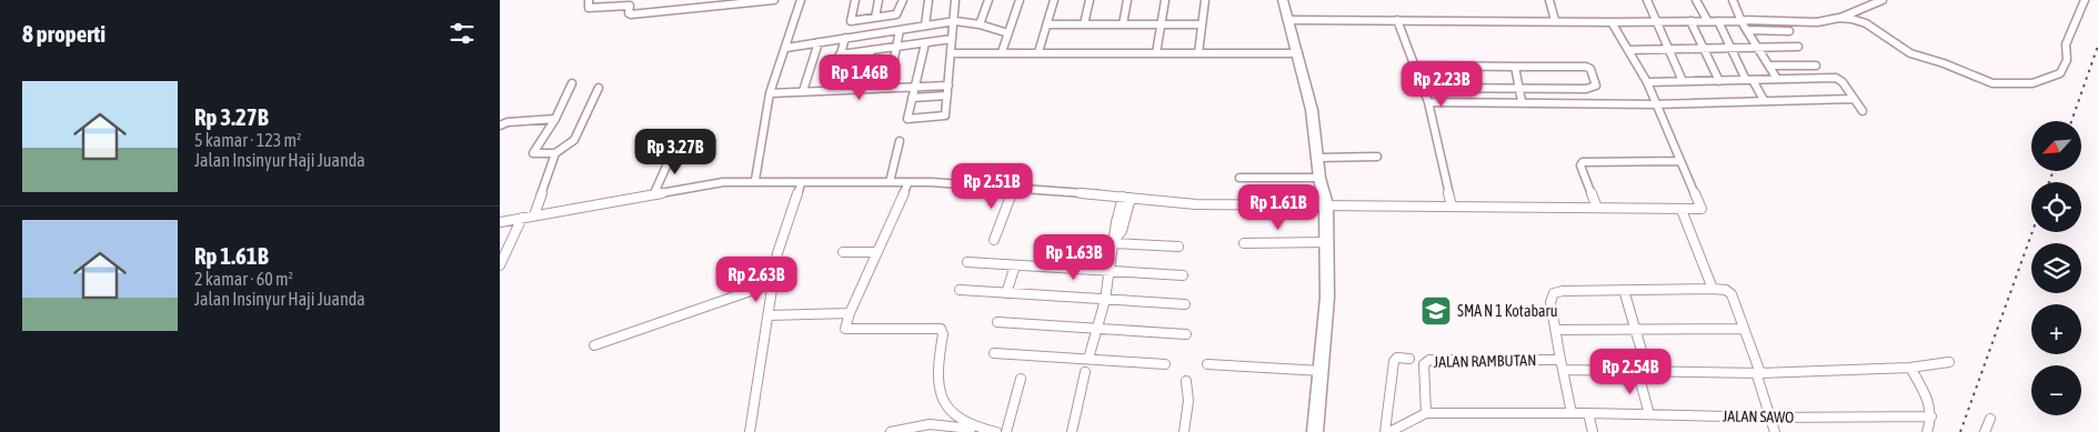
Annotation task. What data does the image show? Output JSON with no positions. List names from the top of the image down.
{
  "streets": {
    "street": ["JALAN RAMBUTAN", "JALAN SAWO"]
  },
  "crossings": [
    ["JALAN RAMBUTAN", "JALAN SAWO"]
  ],
  "places": {
    "school or university": ["SMA N 1 Kotabaru"]
  },
  "north": "bottom left",
  "page": {
    "heading": "8 properti",
    "price": [
      "Rp 1.46B",
      "Rp 2.23B",
      "Rp 3.27B",
      "Rp 2.51B",
      "Rp 1.61B",
      "Rp 1.63B",
      "Rp 2.63B",
      "Rp 2.54B"
    ],
    "list": [
      {
        "name": "Rp 3.27B",
        "note": "5 kamar · 123 m² · Jalan Insinyur Haji Juanda"
      },
      {
        "name": "Rp 1.61B",
        "note": "2 kamar · 60 m² · Jalan Insinyur Haji Juanda"
      }
    ],
    "map_buttons": ["+", "−"]
  }
}
